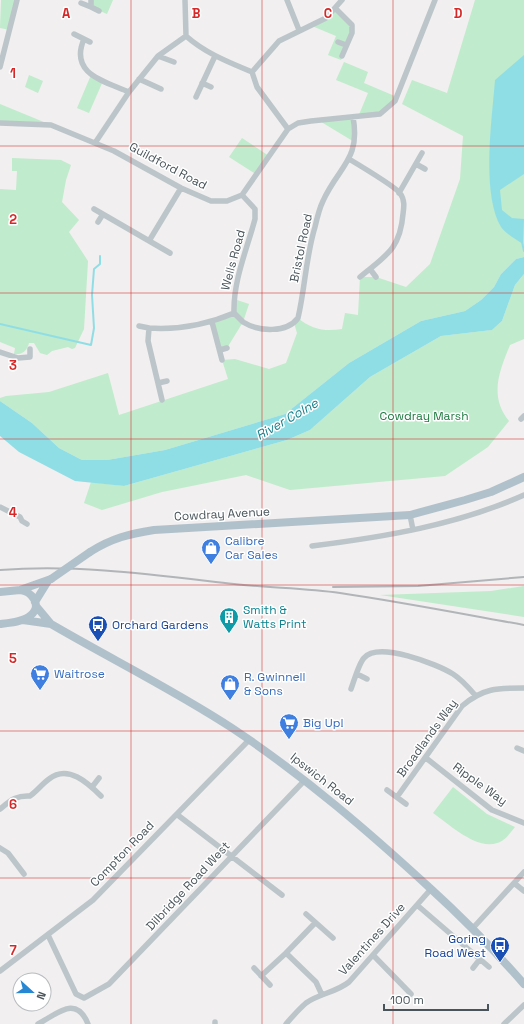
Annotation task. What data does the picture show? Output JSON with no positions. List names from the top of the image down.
{
  "streets": {
    "main road": ["Cowdray Avenue", "Ipswich Road"],
    "street": [
      "Guildford Road",
      "Bristol Road",
      "Wells Road",
      "Broadlands Way",
      "Ripple Way",
      "Compton Road",
      "Dilbridge Road West",
      "Valentines Drive"
    ]
  },
  "crossings": [
    ["Guildford Road", "Wells Road"],
    ["Bristol Road", "Wells Road"],
    ["Cowdray Avenue", "Ipswich Road"],
    ["Broadlands Way", "Ripple Way"],
    ["Ipswich Road", "Compton Road"],
    ["Ipswich Road", "Dilbridge Road West"],
    ["Ipswich Road", "Valentines Drive"],
    ["Compton Road", "Dilbridge Road West"]
  ],
  "water": ["River Colne"],
  "parks": ["Cowdray Marsh"],
  "places": {
    "shop": ["Calibre Car Sales", "R. Gwinnell & Sons"],
    "building": ["Smith & Watts Print"],
    "bus stop": ["Orchard Gardens", "Goring Road West"],
    "supermarket": ["Waitrose", "Big Up!"]
  },
  "scale_bar": "100 m",
  "north": "right",
  "grid": {
    "columns": [
      "A",
      "B",
      "C",
      "D"
    ],
    "rows": [
      "1",
      "2",
      "3",
      "4",
      "5",
      "6",
      "7"
    ]
  }
}
